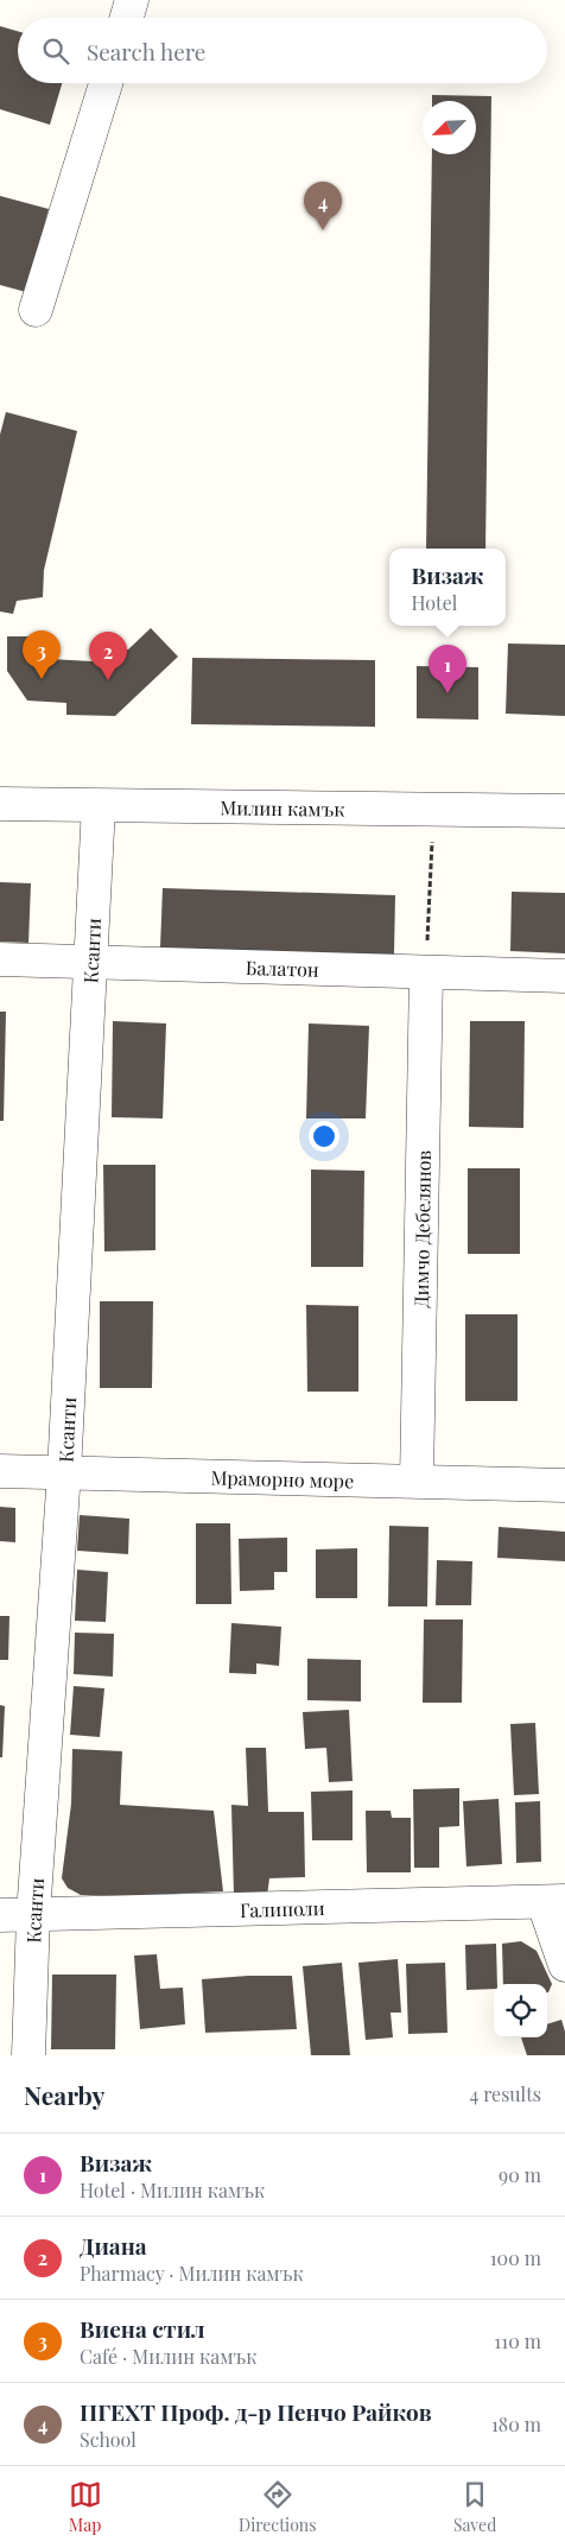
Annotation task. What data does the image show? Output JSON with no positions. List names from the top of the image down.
{
  "streets": {
    "street": [
      "Милин камък",
      "Ксанти",
      "Балатон",
      "Димчо Дебелянов",
      "Мраморно море",
      "Галиполи"
    ]
  },
  "crossings": [
    ["Милин камък", "Ксанти"],
    ["Ксанти", "Балатон"],
    ["Ксанти", "Мраморно море"],
    ["Ксанти", "Галиполи"],
    ["Балатон", "Димчо Дебелянов"],
    ["Димчо Дебелянов", "Мраморно море"]
  ],
  "north": "bottom left",
  "page": {
    "search": "Search here",
    "pins": [
      "4",
      "3",
      "2",
      "1"
    ],
    "popup": ["Визаж", "Hotel"],
    "heading": ["Nearby", "4 results"],
    "list": [
      {
        "mark": "1",
        "name": "Визаж",
        "note": "Hotel · Милин камък",
        "value": "90 m"
      },
      {
        "mark": "2",
        "name": "Диана",
        "note": "Pharmacy · Милин камък",
        "value": "100 m"
      },
      {
        "mark": "3",
        "name": "Виена стил",
        "note": "Café · Милин камък",
        "value": "110 m"
      },
      {
        "mark": "4",
        "name": "ПГЕХТ Проф. д-р Пенчо Райков",
        "note": "School",
        "value": "180 m"
      }
    ],
    "nav": ["Map", "Directions", "Saved"]
  }
}
